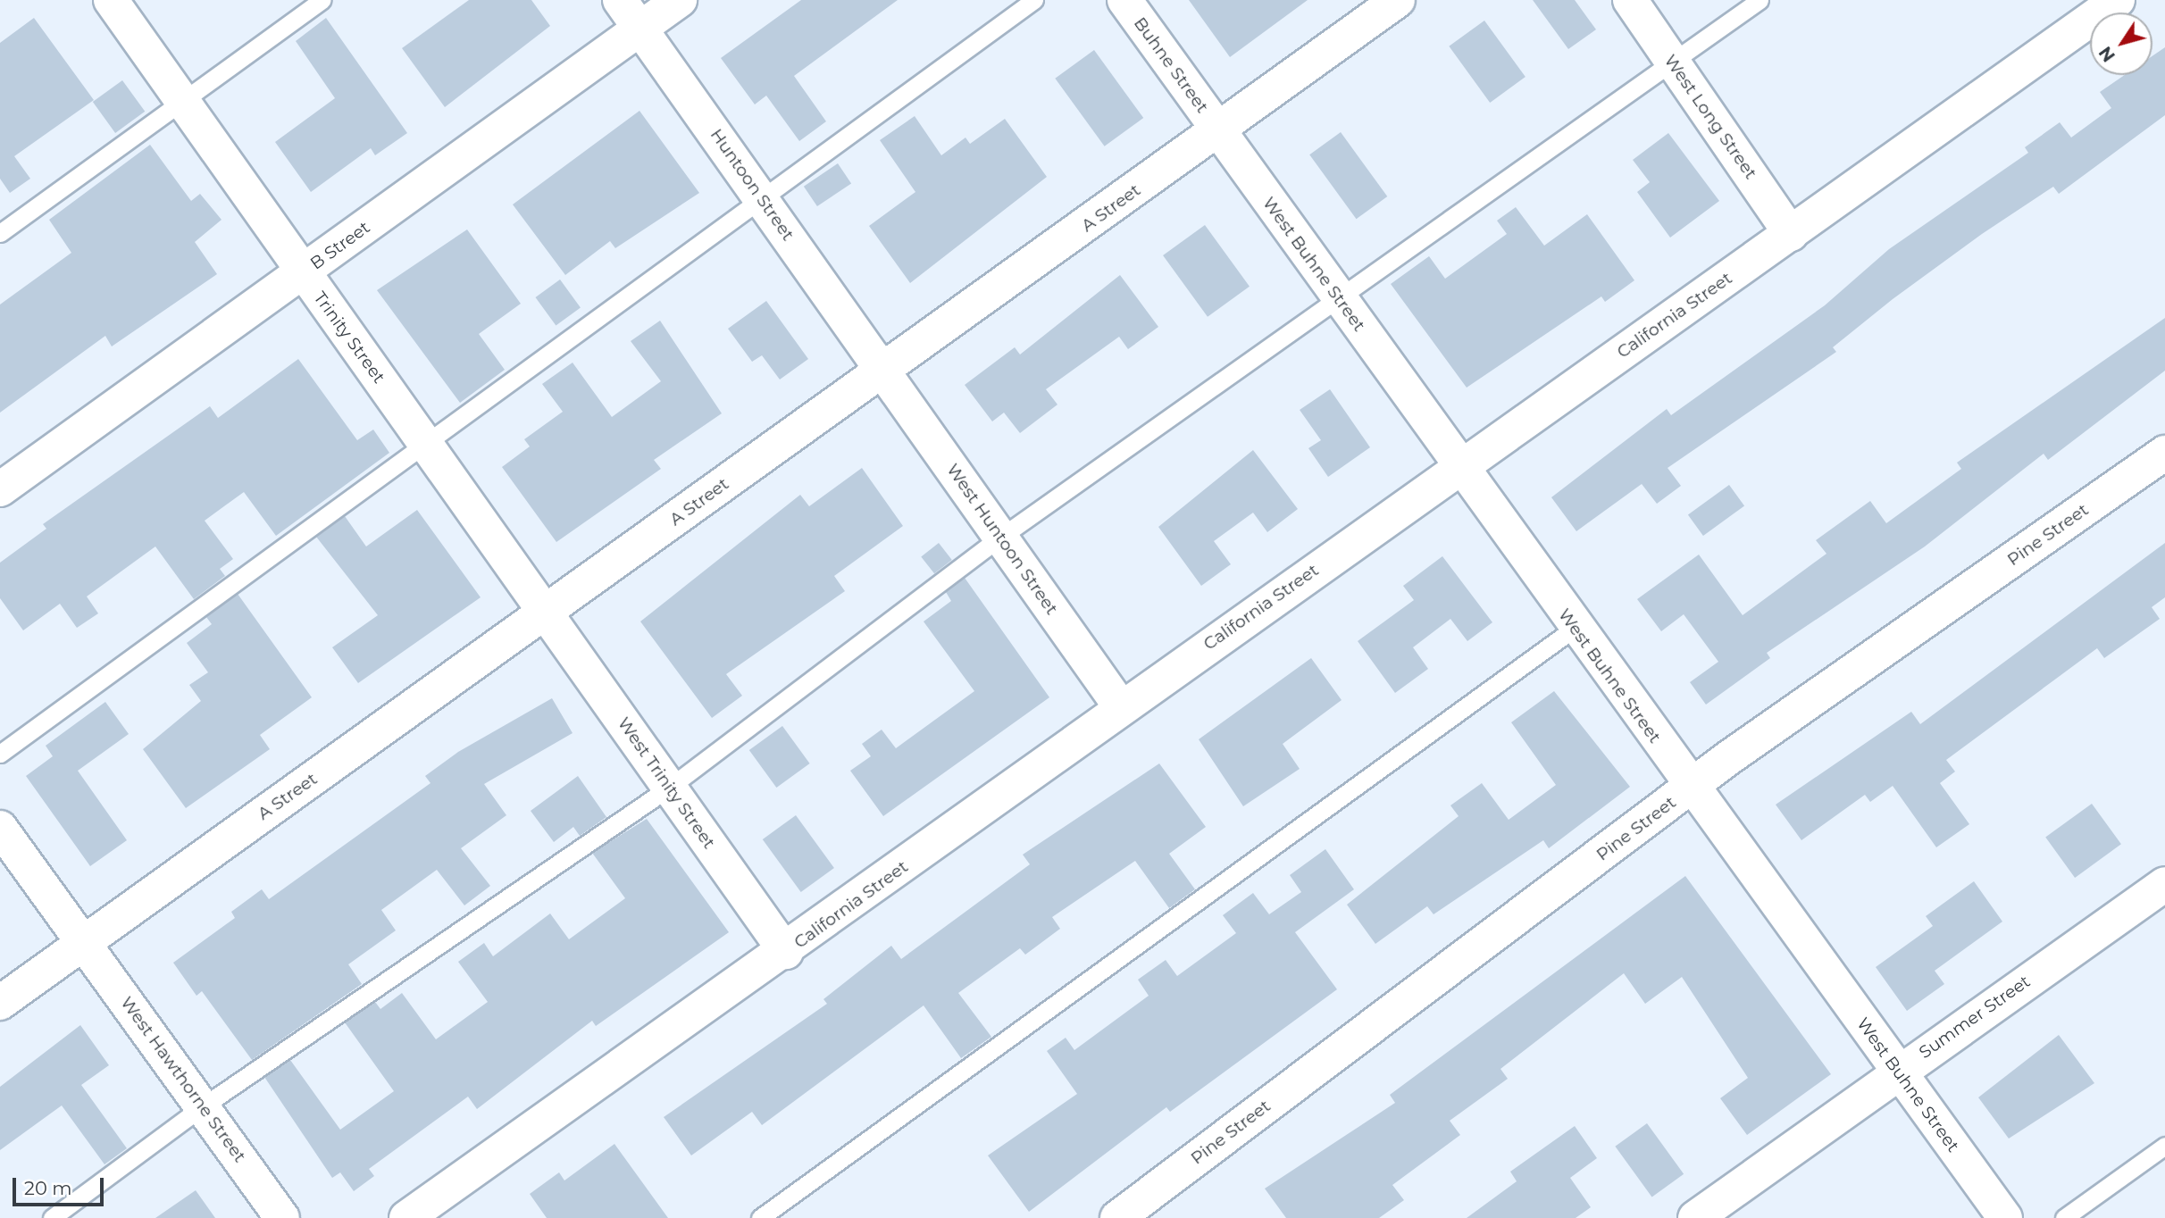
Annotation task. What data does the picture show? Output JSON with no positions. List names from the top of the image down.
{
  "streets": {
    "street": [
      "Buhne Street",
      "West Long Street",
      "Huntoon Street",
      "A Street",
      "B Street",
      "West Buhne Street",
      "California Street",
      "Trinity Street",
      "Pine Street",
      "West Huntoon Street",
      "West Trinity Street",
      "Summer Street",
      "West Hawthorne Street"
    ]
  },
  "crossings": [
    ["Buhne Street", "A Street"],
    ["Buhne Street", "West Buhne Street"],
    ["West Long Street", "California Street"],
    ["Huntoon Street", "A Street"],
    ["Huntoon Street", "B Street"],
    ["Huntoon Street", "West Huntoon Street"],
    ["A Street", "West Buhne Street"],
    ["A Street", "Trinity Street"],
    ["A Street", "West Huntoon Street"],
    ["A Street", "West Trinity Street"],
    ["A Street", "West Hawthorne Street"],
    ["B Street", "Trinity Street"],
    ["West Buhne Street", "California Street"],
    ["West Buhne Street", "Pine Street"],
    ["West Buhne Street", "Summer Street"],
    ["California Street", "West Huntoon Street"],
    ["California Street", "West Trinity Street"],
    ["Trinity Street", "West Trinity Street"]
  ],
  "scale_bar": "20 m",
  "north": "bottom left"
}
